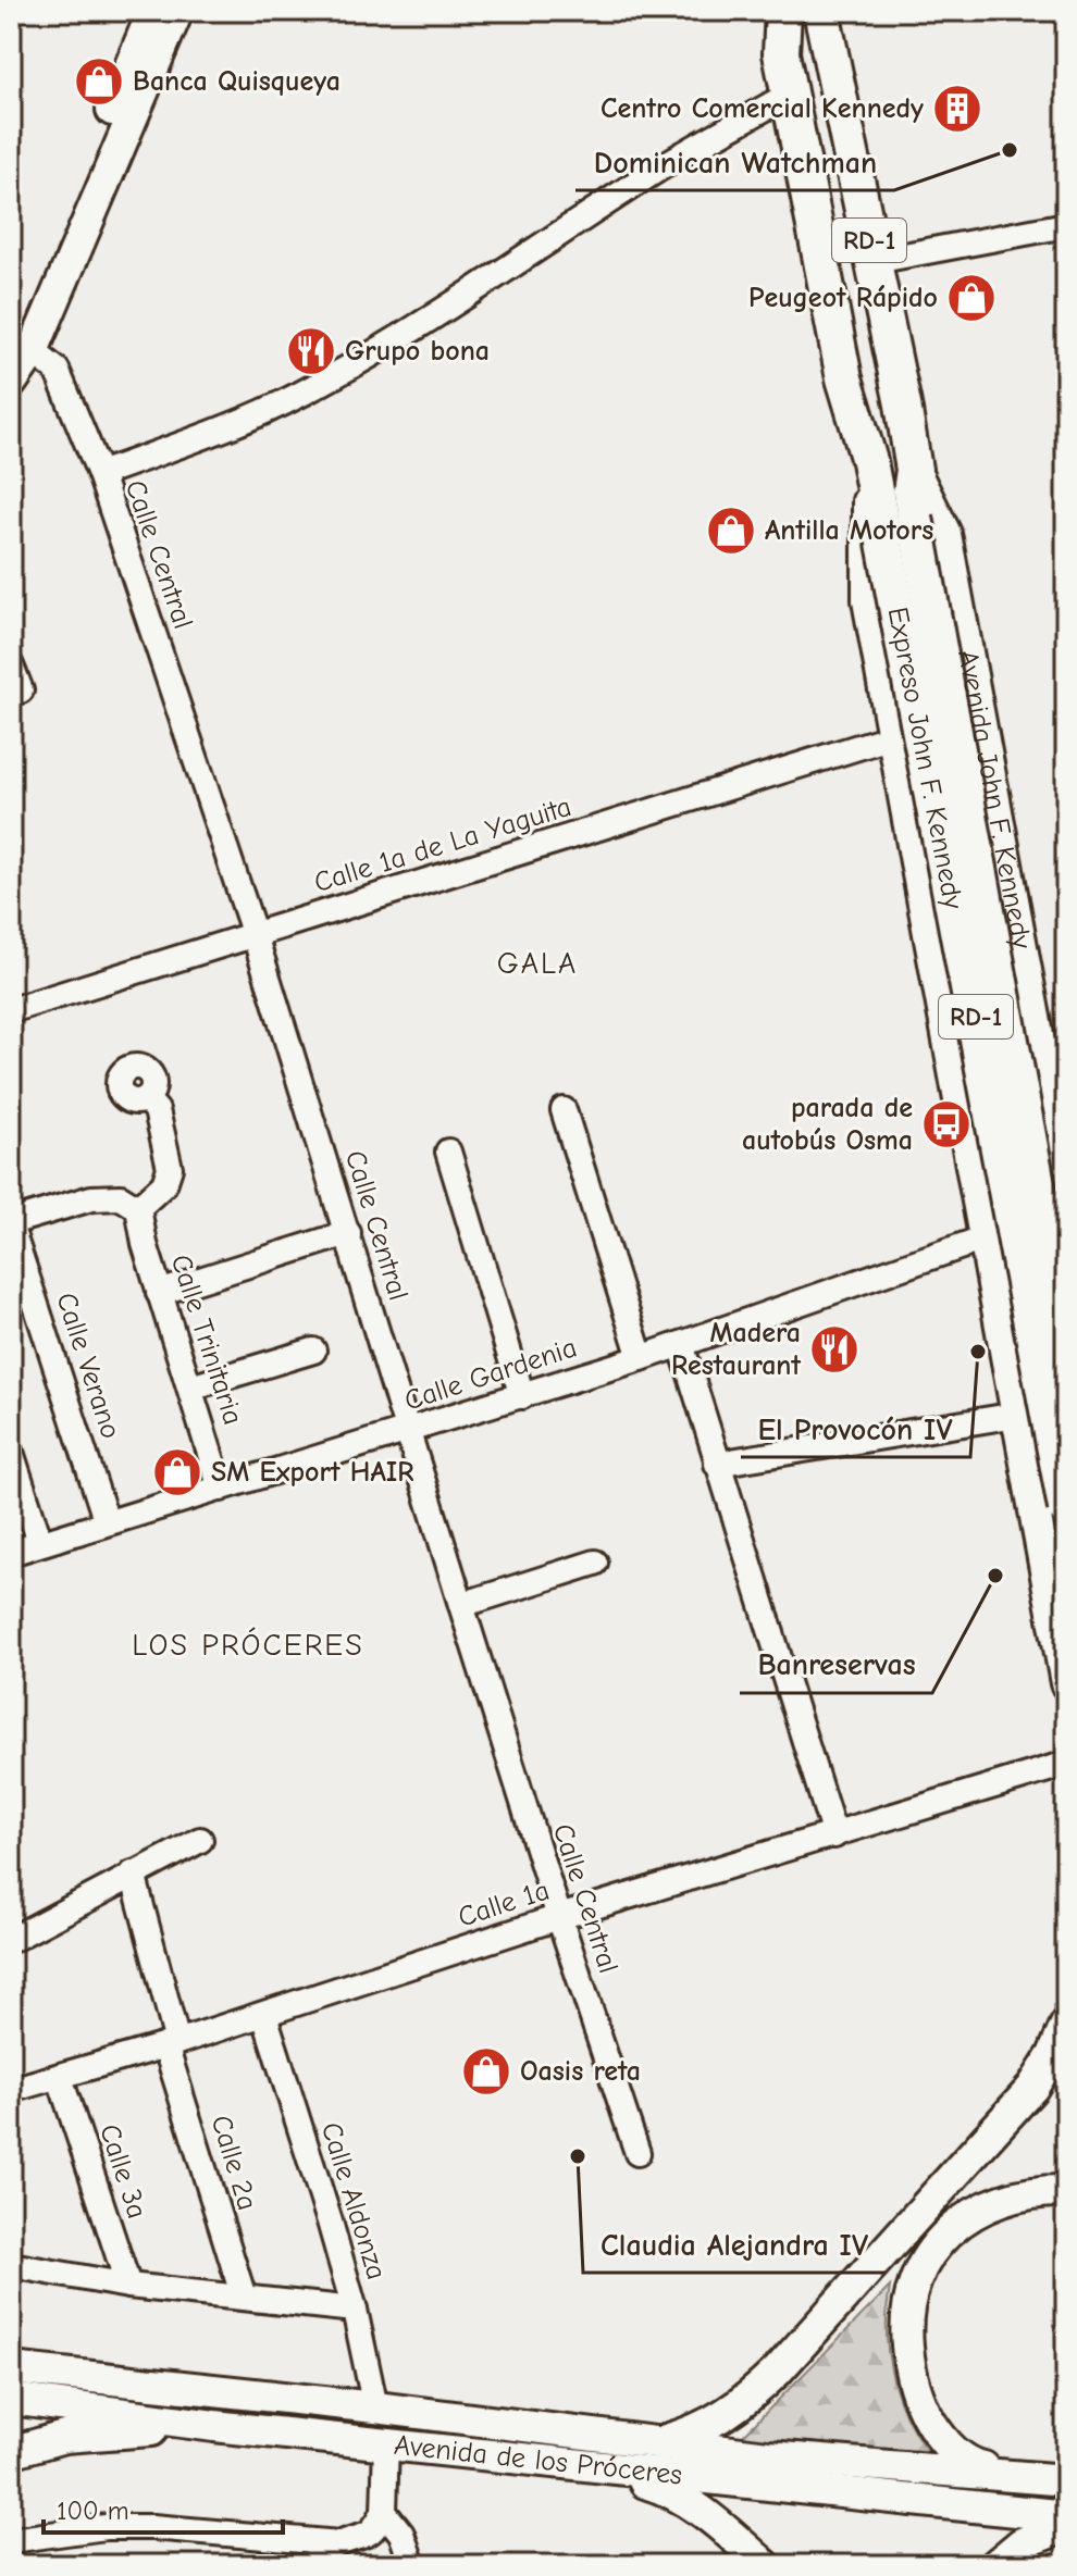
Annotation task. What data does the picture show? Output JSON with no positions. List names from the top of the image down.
{
  "streets": {
    "highway": ["RD-1", "Expreso John F. Kennedy"],
    "main road": ["Avenida John F. Kennedy", "Avenida de los Próceres"],
    "street": [
      "Calle Central",
      "Calle 1a de La Yaguita",
      "Calle Trinitaria",
      "Calle Verano",
      "Calle Gardenia",
      "Calle 1a",
      "Calle 2a",
      "Calle 3a",
      "Calle Aldonza"
    ]
  },
  "crossings": [
    ["RD-1", "Expreso John F. Kennedy"],
    ["Calle Central", "Calle 1a de La Yaguita"],
    ["Calle Central", "Calle Gardenia"],
    ["Calle Central", "Calle 1a"],
    ["Expreso John F. Kennedy", "Avenida John F. Kennedy"],
    ["Calle Trinitaria", "Calle Gardenia"],
    ["Calle Verano", "Calle Gardenia"],
    ["Calle 1a", "Calle 2a"],
    ["Calle 1a", "Calle 3a"],
    ["Calle 1a", "Calle Aldonza"],
    ["Calle Aldonza", "Avenida de los Próceres"]
  ],
  "districts": ["GALA", "LOS PRÓCERES"],
  "places": {
    "shop": [
      "Banca Quisqueya",
      "Peugeot Rápido",
      "Antilla Motors",
      "SM Export HAIR",
      "Oasis reta"
    ],
    "building": ["Centro Comercial Kennedy"],
    "other": [
      "Dominican Watchman",
      "El Provocón IV",
      "Banreservas",
      "Claudia Alejandra IV"
    ],
    "restaurant": ["Grupo bona", "Madera Restaurant"],
    "bus stop": ["parada de autobús Osma"]
  },
  "scale_bar": "100 m"
}
